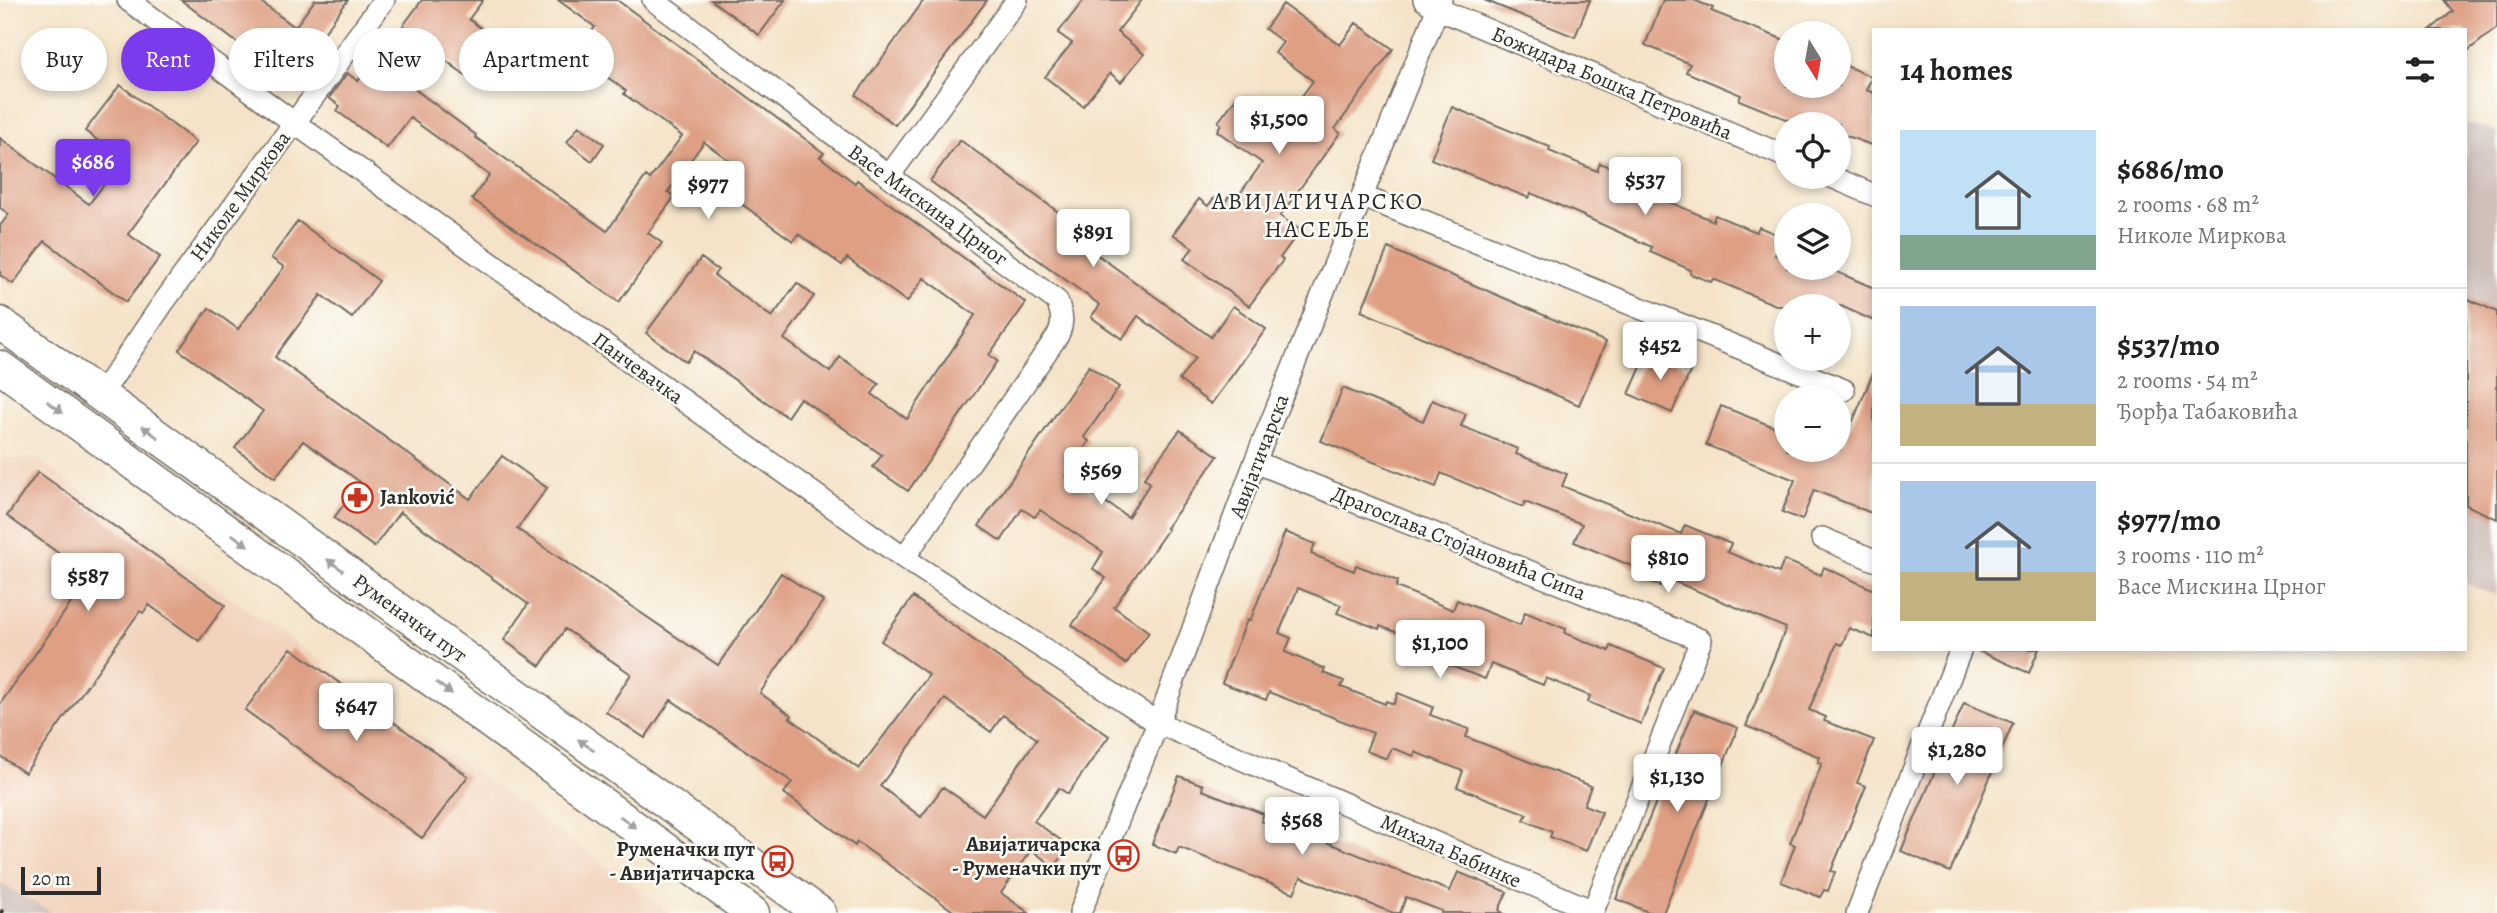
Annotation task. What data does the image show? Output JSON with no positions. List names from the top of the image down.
{
  "streets": {
    "main road": ["Руменачки пут"],
    "street": [
      "Божидара Бошка Петровића",
      "Николе Миркова",
      "Васе Мискина Црног",
      "Панчевачка",
      "Авијатичарска",
      "Драгослава Стојановића Сипа",
      "Михала Бабинке"
    ]
  },
  "crossings": [
    ["Божидара Бошка Петровића", "Авијатичарска"],
    ["Николе Миркова", "Панчевачка"],
    ["Николе Миркова", "Руменачки пут"],
    ["Васе Мискина Црног", "Панчевачка"],
    ["Панчевачка", "Авијатичарска"],
    ["Панчевачка", "Михала Бабинке"],
    ["Авијатичарска", "Драгослава Стојановића Сипа"],
    ["Авијатичарска", "Михала Бабинке"],
    ["Драгослава Стојановића Сипа", "Михала Бабинке"]
  ],
  "districts": ["АВИЈАТИЧАРСКО НАСЕЉЕ"],
  "places": {
    "pharmacy": ["Janković"],
    "bus stop": ["Авијатичарска - Руменачки пут", "Руменачки пут - Авијатичарска"]
  },
  "scale_bar": "20 m",
  "north": "bottom",
  "page": {
    "map_buttons": ["+", "−"],
    "chip": [
      "Buy",
      "Rent",
      "Filters",
      "New",
      "Apartment"
    ],
    "heading": "14 homes",
    "price": [
      "$1,500",
      "$686",
      "$537",
      "$977",
      "$891",
      "$452",
      "$569",
      "$810",
      "$587",
      "$1,100",
      "$647",
      "$1,280",
      "$1,130",
      "$568"
    ],
    "list": [
      {
        "name": "$686/mo",
        "note": "2 rooms · 68 m² · Николе Миркова"
      },
      {
        "name": "$537/mo",
        "note": "2 rooms · 54 m² · Ђорђа Табаковића"
      },
      {
        "name": "$977/mo",
        "note": "3 rooms · 110 m² · Васе Мискина Црног"
      }
    ],
    "scale": "20 m"
  }
}
